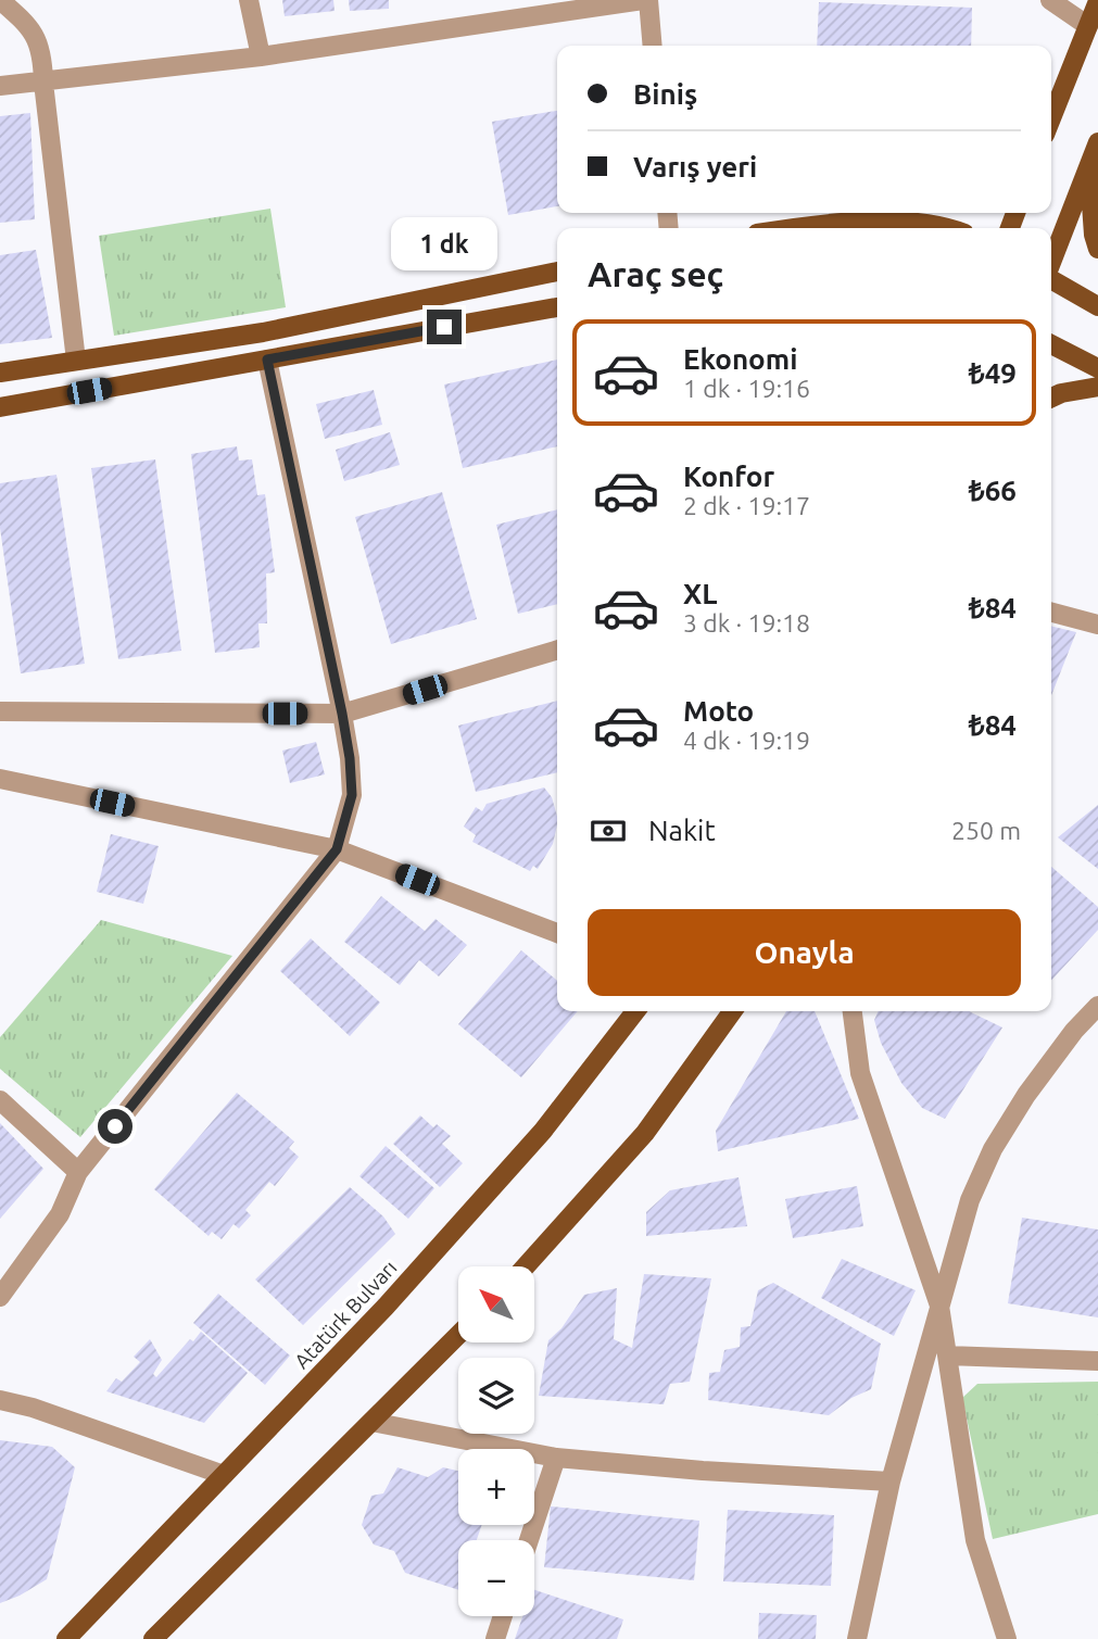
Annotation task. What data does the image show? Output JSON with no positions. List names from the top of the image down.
{
  "streets": {
    "main road": ["Atatürk Bulvarı"]
  },
  "north": "top left",
  "page": {
    "banner": ["Biniş", "Varış yeri"],
    "bubble": "1 dk",
    "heading": "Araç seç",
    "list": [
      {
        "name": "Ekonomi",
        "note": "1 dk · 19:16",
        "value": "₺49"
      },
      {
        "name": "Konfor",
        "note": "2 dk · 19:17",
        "value": "₺66"
      },
      {
        "name": "XL",
        "note": "3 dk · 19:18",
        "value": "₺84"
      },
      {
        "name": "Moto",
        "note": "4 dk · 19:19",
        "value": "₺84"
      }
    ],
    "pay": ["Nakit", "250 m"],
    "buttons": "Onayla",
    "map_buttons": ["+", "−"]
  }
}
